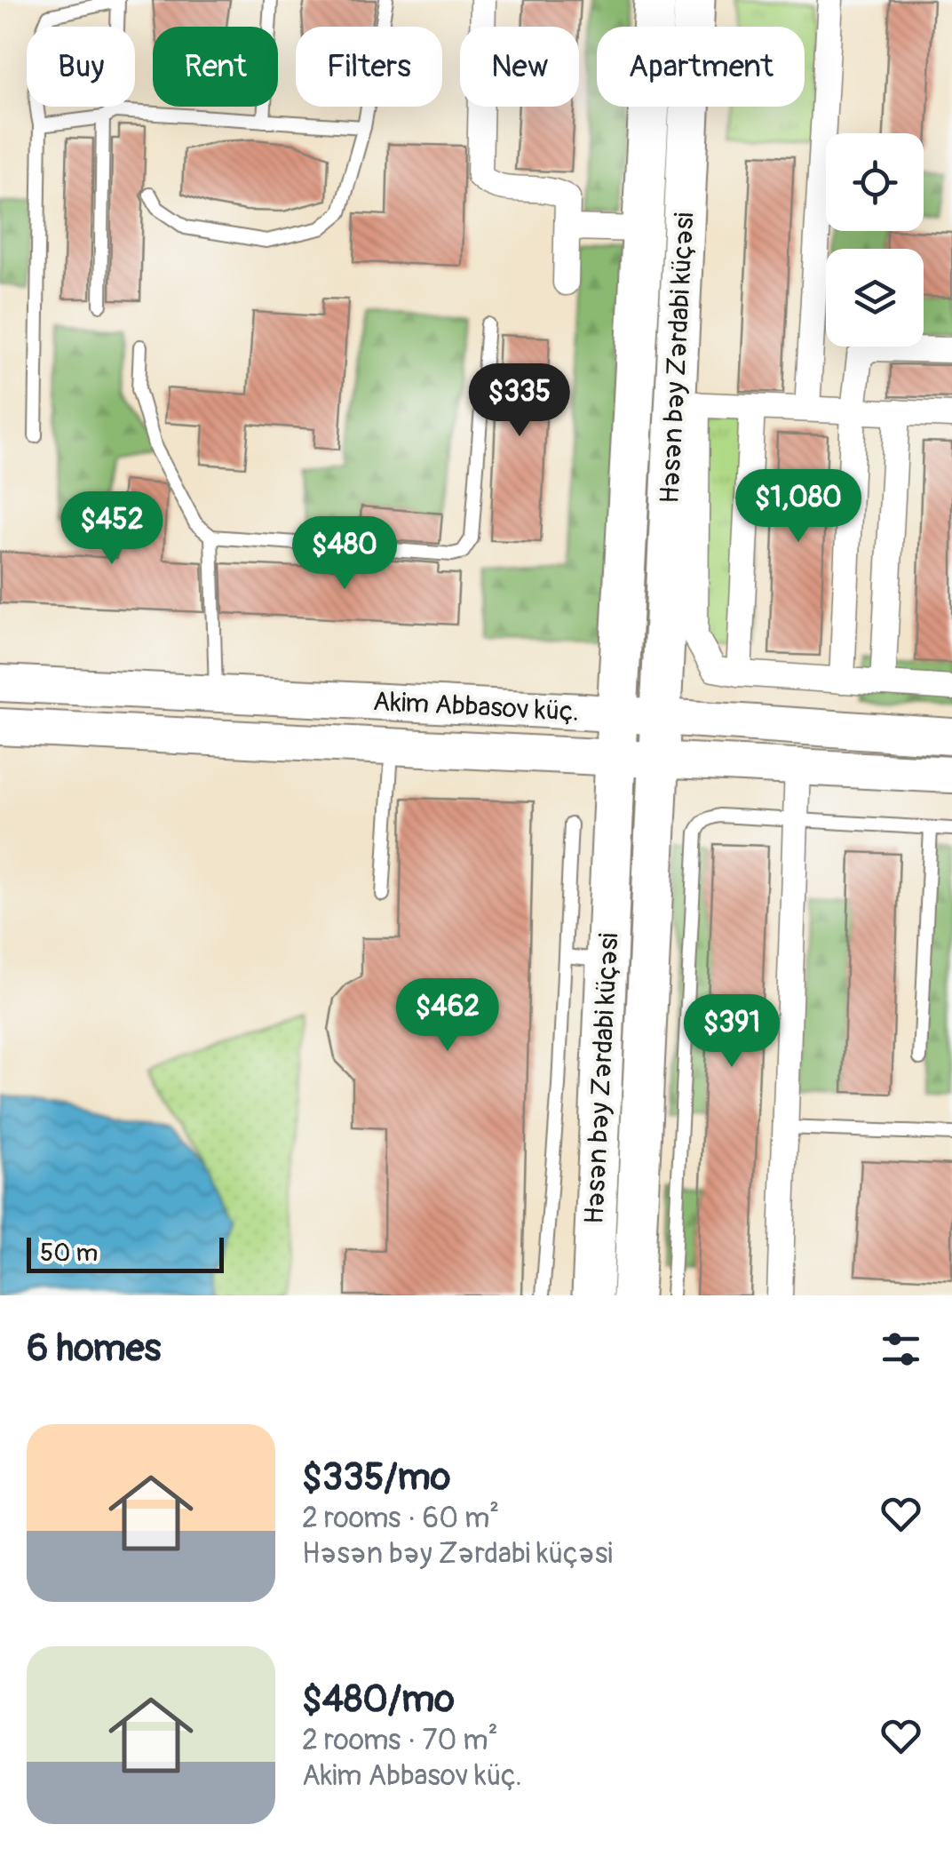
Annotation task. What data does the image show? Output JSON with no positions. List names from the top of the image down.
{
  "streets": {
    "main road": ["Həsən bəy Zərdabi küçəsi", "Akim Abbasov küç."]
  },
  "crossings": [
    ["Həsən bəy Zərdabi küçəsi", "Akim Abbasov küç."]
  ],
  "scale_bar": "50 m",
  "page": {
    "chip": [
      "Buy",
      "Rent",
      "Filters",
      "New",
      "Apartment"
    ],
    "price": [
      "$335",
      "$1,080",
      "$452",
      "$480",
      "$462",
      "$391"
    ],
    "scale": "50 m",
    "heading": "6 homes",
    "list": [
      {
        "name": "$335/mo",
        "note": "2 rooms · 60 m² · Həsən bəy Zərdabi küçəsi"
      },
      {
        "name": "$480/mo",
        "note": "2 rooms · 70 m² · Akim Abbasov küç."
      }
    ]
  }
}
